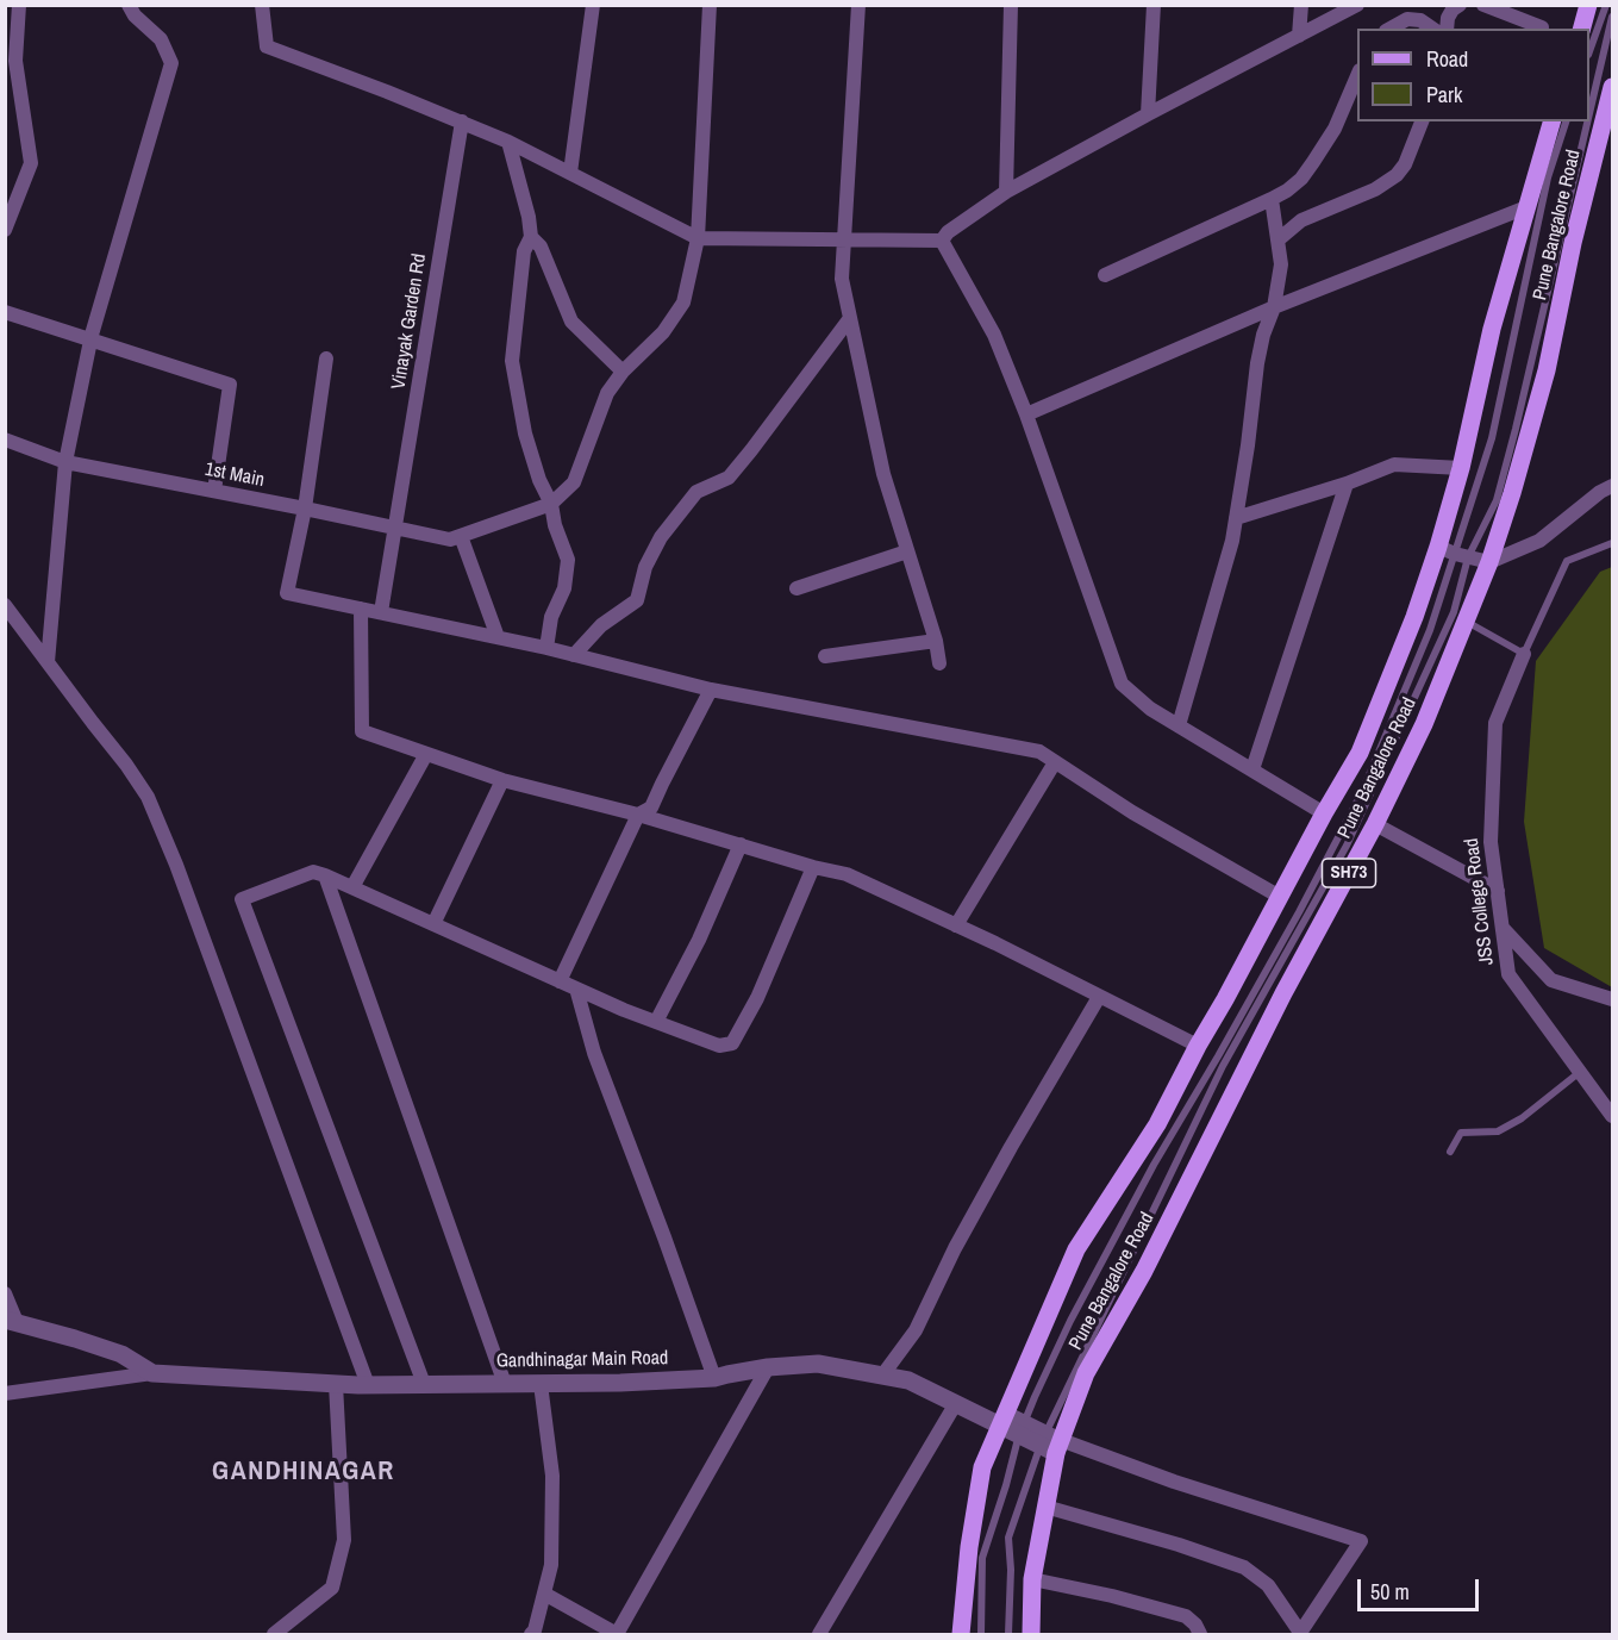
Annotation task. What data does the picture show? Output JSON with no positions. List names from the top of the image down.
{
  "streets": {
    "main road": ["Pune Bangalore Road", "SH73"],
    "street": [
      "Vinayak Garden Rd",
      "1st Main",
      "JSS College Road",
      "Gandhinagar Main Road"
    ]
  },
  "crossings": [
    ["Pune Bangalore Road", "Gandhinagar Main Road"],
    ["Vinayak Garden Rd", "1st Main"]
  ],
  "districts": ["GANDHINAGAR"],
  "legend": ["Road", "Park"],
  "scale_bar": "50 m"
}
